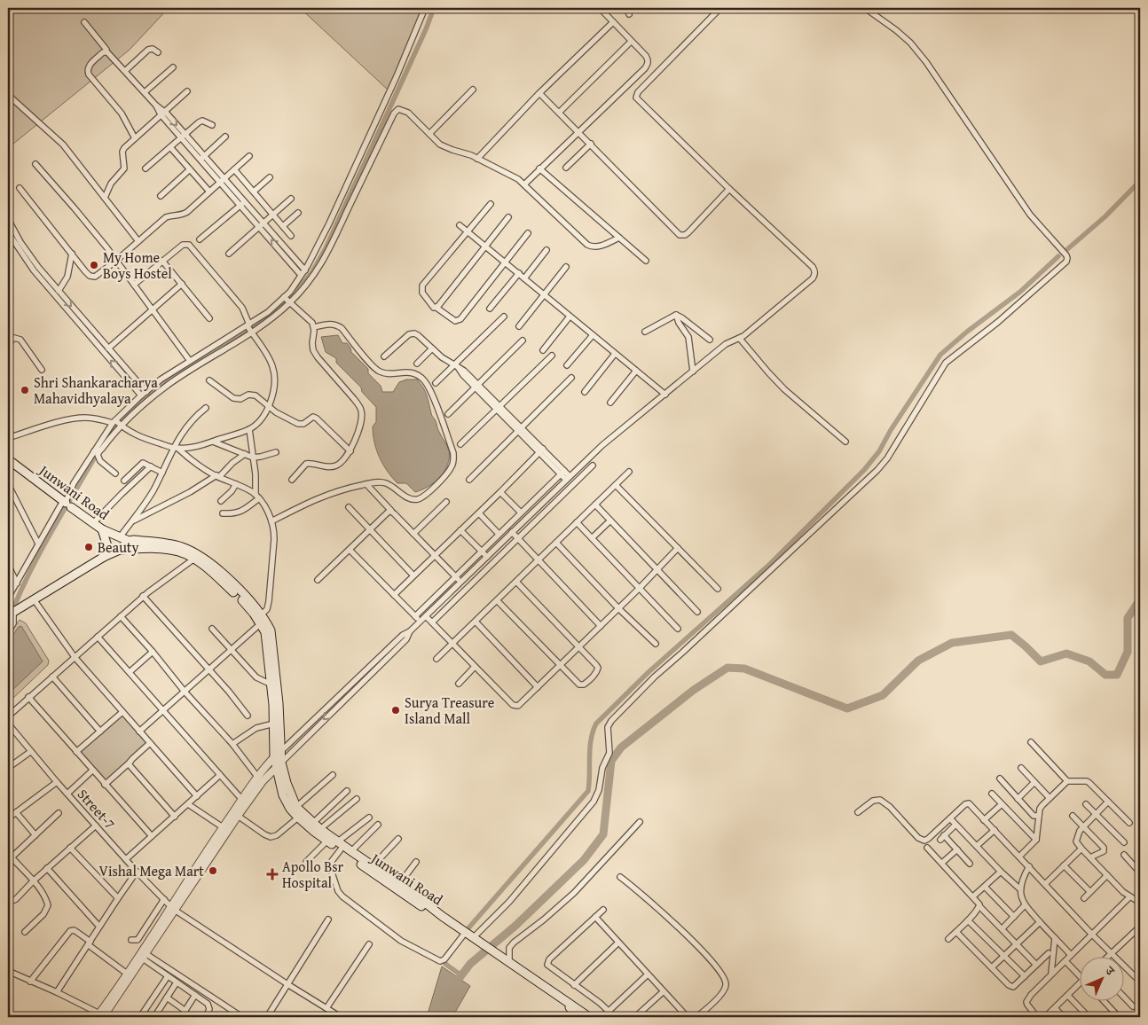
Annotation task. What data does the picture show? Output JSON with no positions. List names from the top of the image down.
{
  "streets": {
    "main road": ["Junwani Road"],
    "street": ["Street-7"]
  },
  "places": {
    "other": [
      "My Home Boys Hostel",
      "Shri Shankaracharya Mahavidhyalaya",
      "Beauty",
      "Surya Treasure Island Mall",
      "Vishal Mega Mart"
    ],
    "health": ["Apollo Bsr Hospital"]
  },
  "north": "top right"
}
